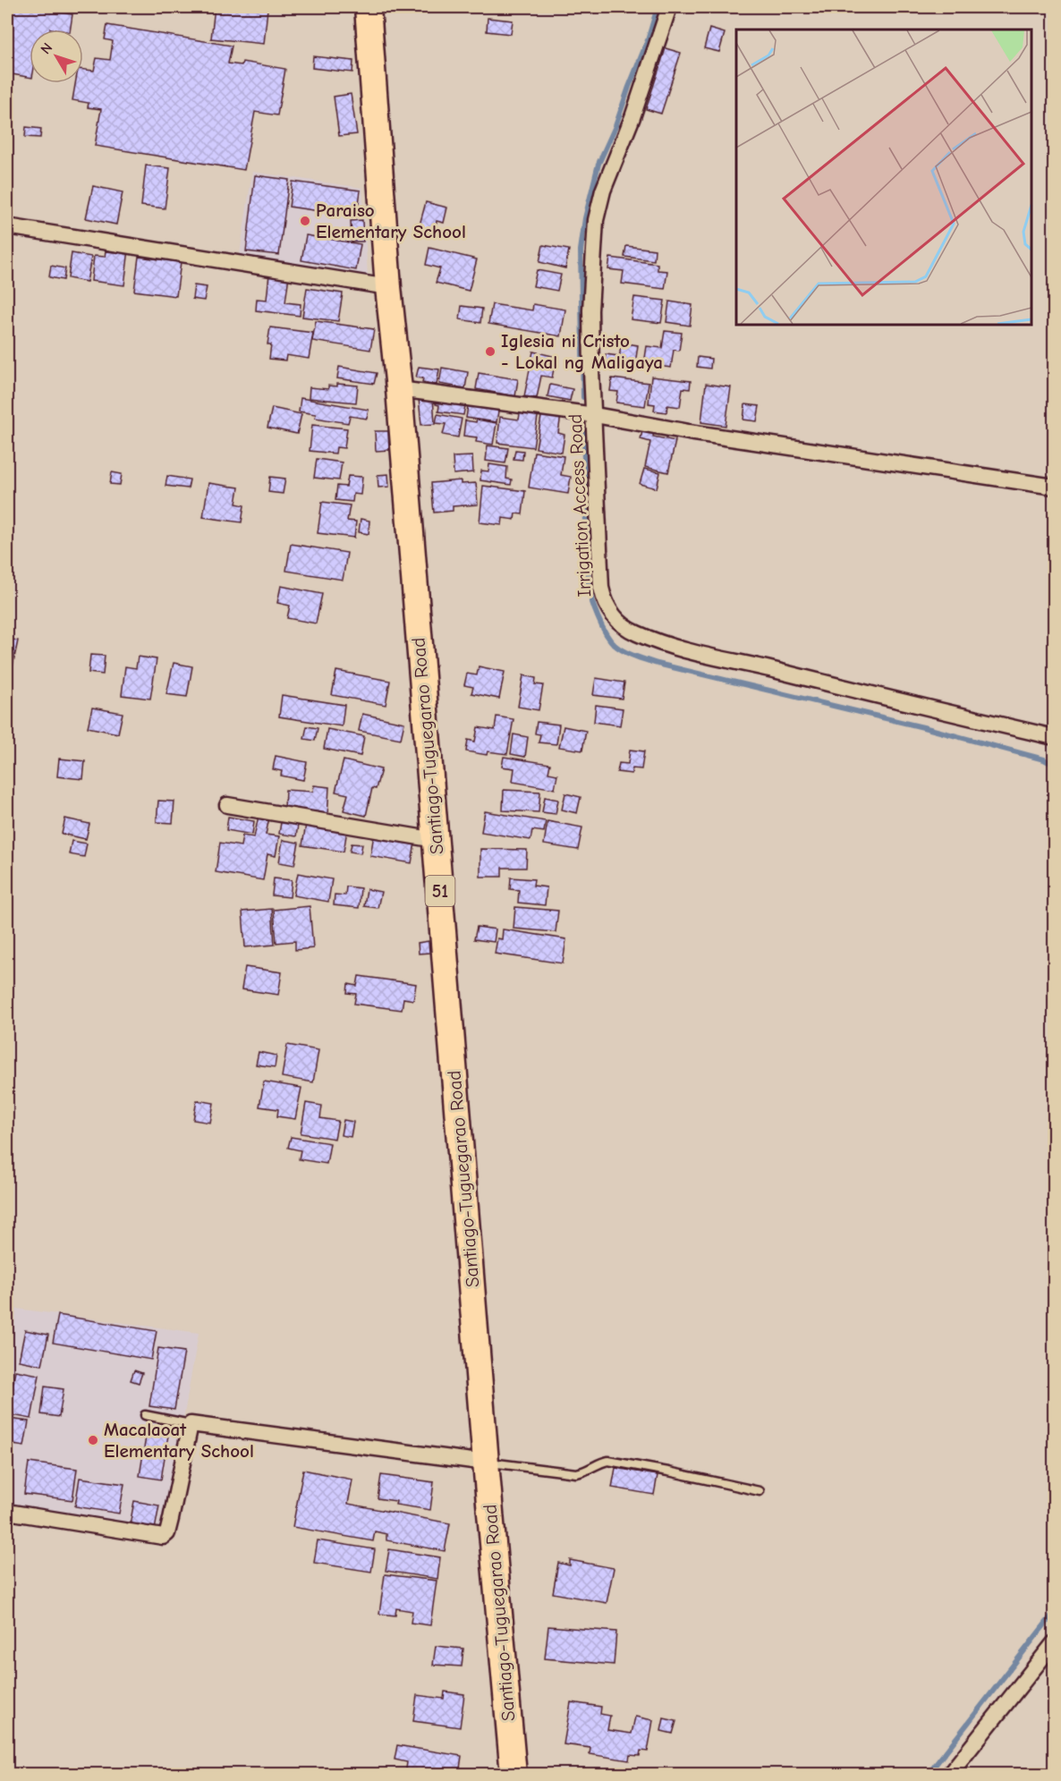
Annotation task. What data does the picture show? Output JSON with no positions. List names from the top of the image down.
{
  "streets": {
    "highway": ["Santiago-Tuguegarao Road", "51"],
    "street": ["Irrigation Access Road"]
  },
  "places": ["Paraiso Elementary School", "Iglesia ni Cristo - Lokal ng Maligaya", "Macalaoat Elementary School"],
  "north": "top left"
}
